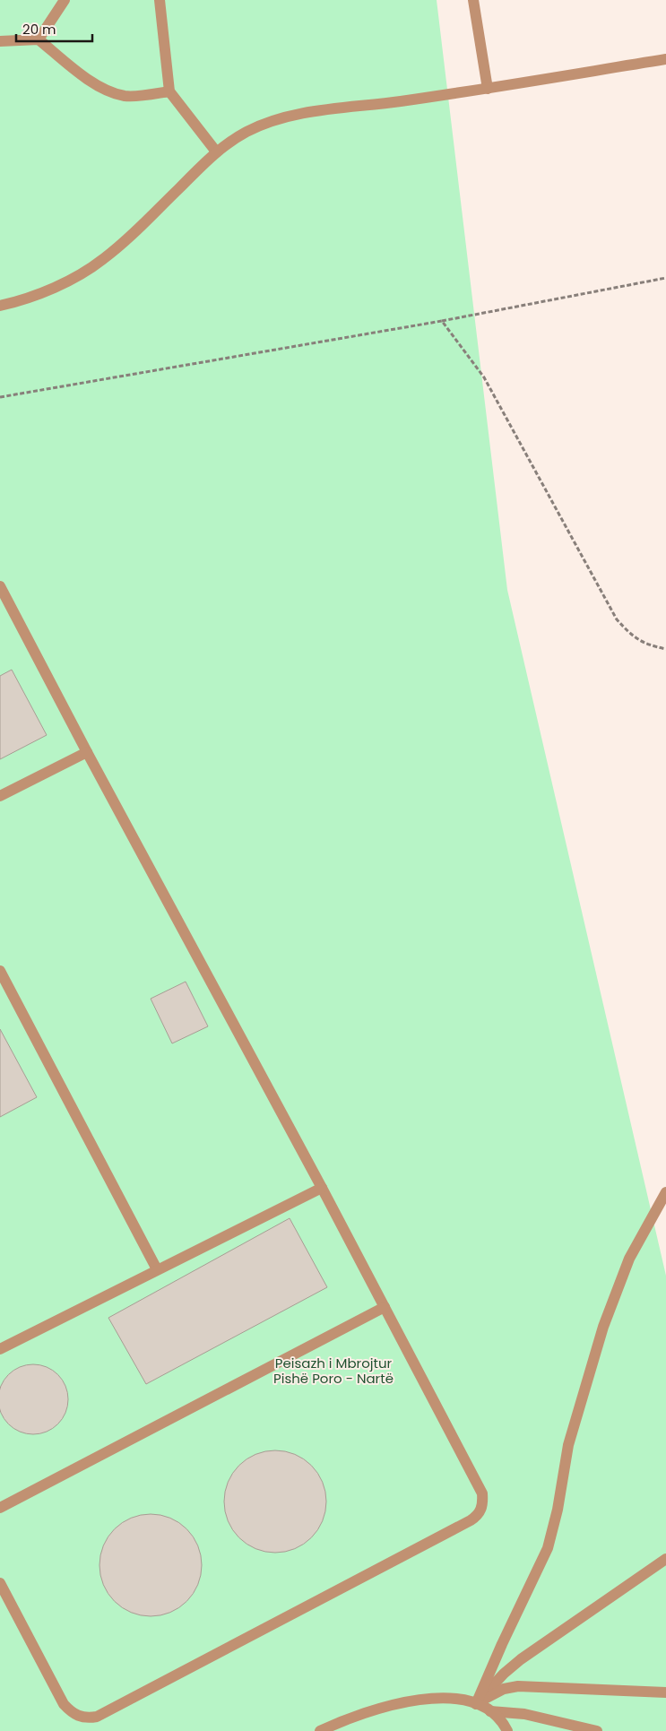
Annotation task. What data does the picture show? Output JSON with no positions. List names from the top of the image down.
{
  "parks": ["Peisazh i Mbrojtur Pishë Poro - Nartë"],
  "scale_bar": "20 m"
}
